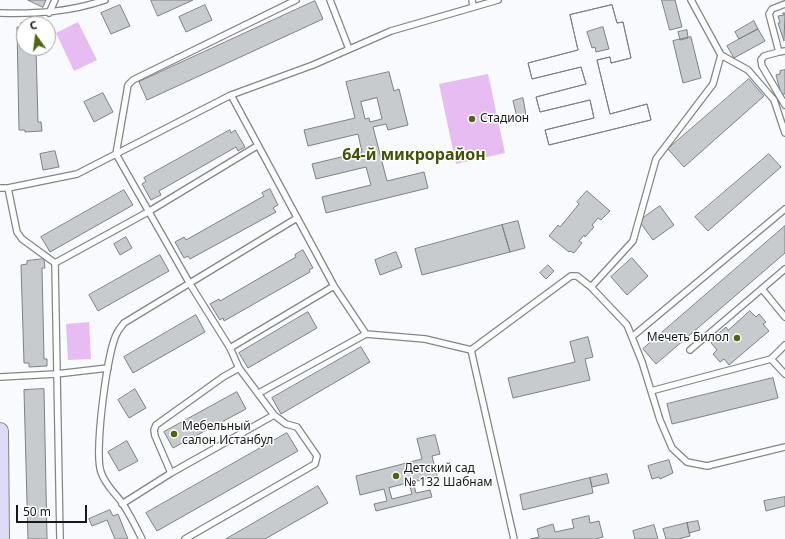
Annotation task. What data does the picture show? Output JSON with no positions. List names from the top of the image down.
{
  "districts": ["64-й микрорайон"],
  "places": [
    "Стадион",
    "Мечеть Билол",
    "Мебельный салон Истанбул",
    "Детский сад № 132 Шабнам"
  ],
  "scale_bar": "50 m",
  "north": "top"
}
